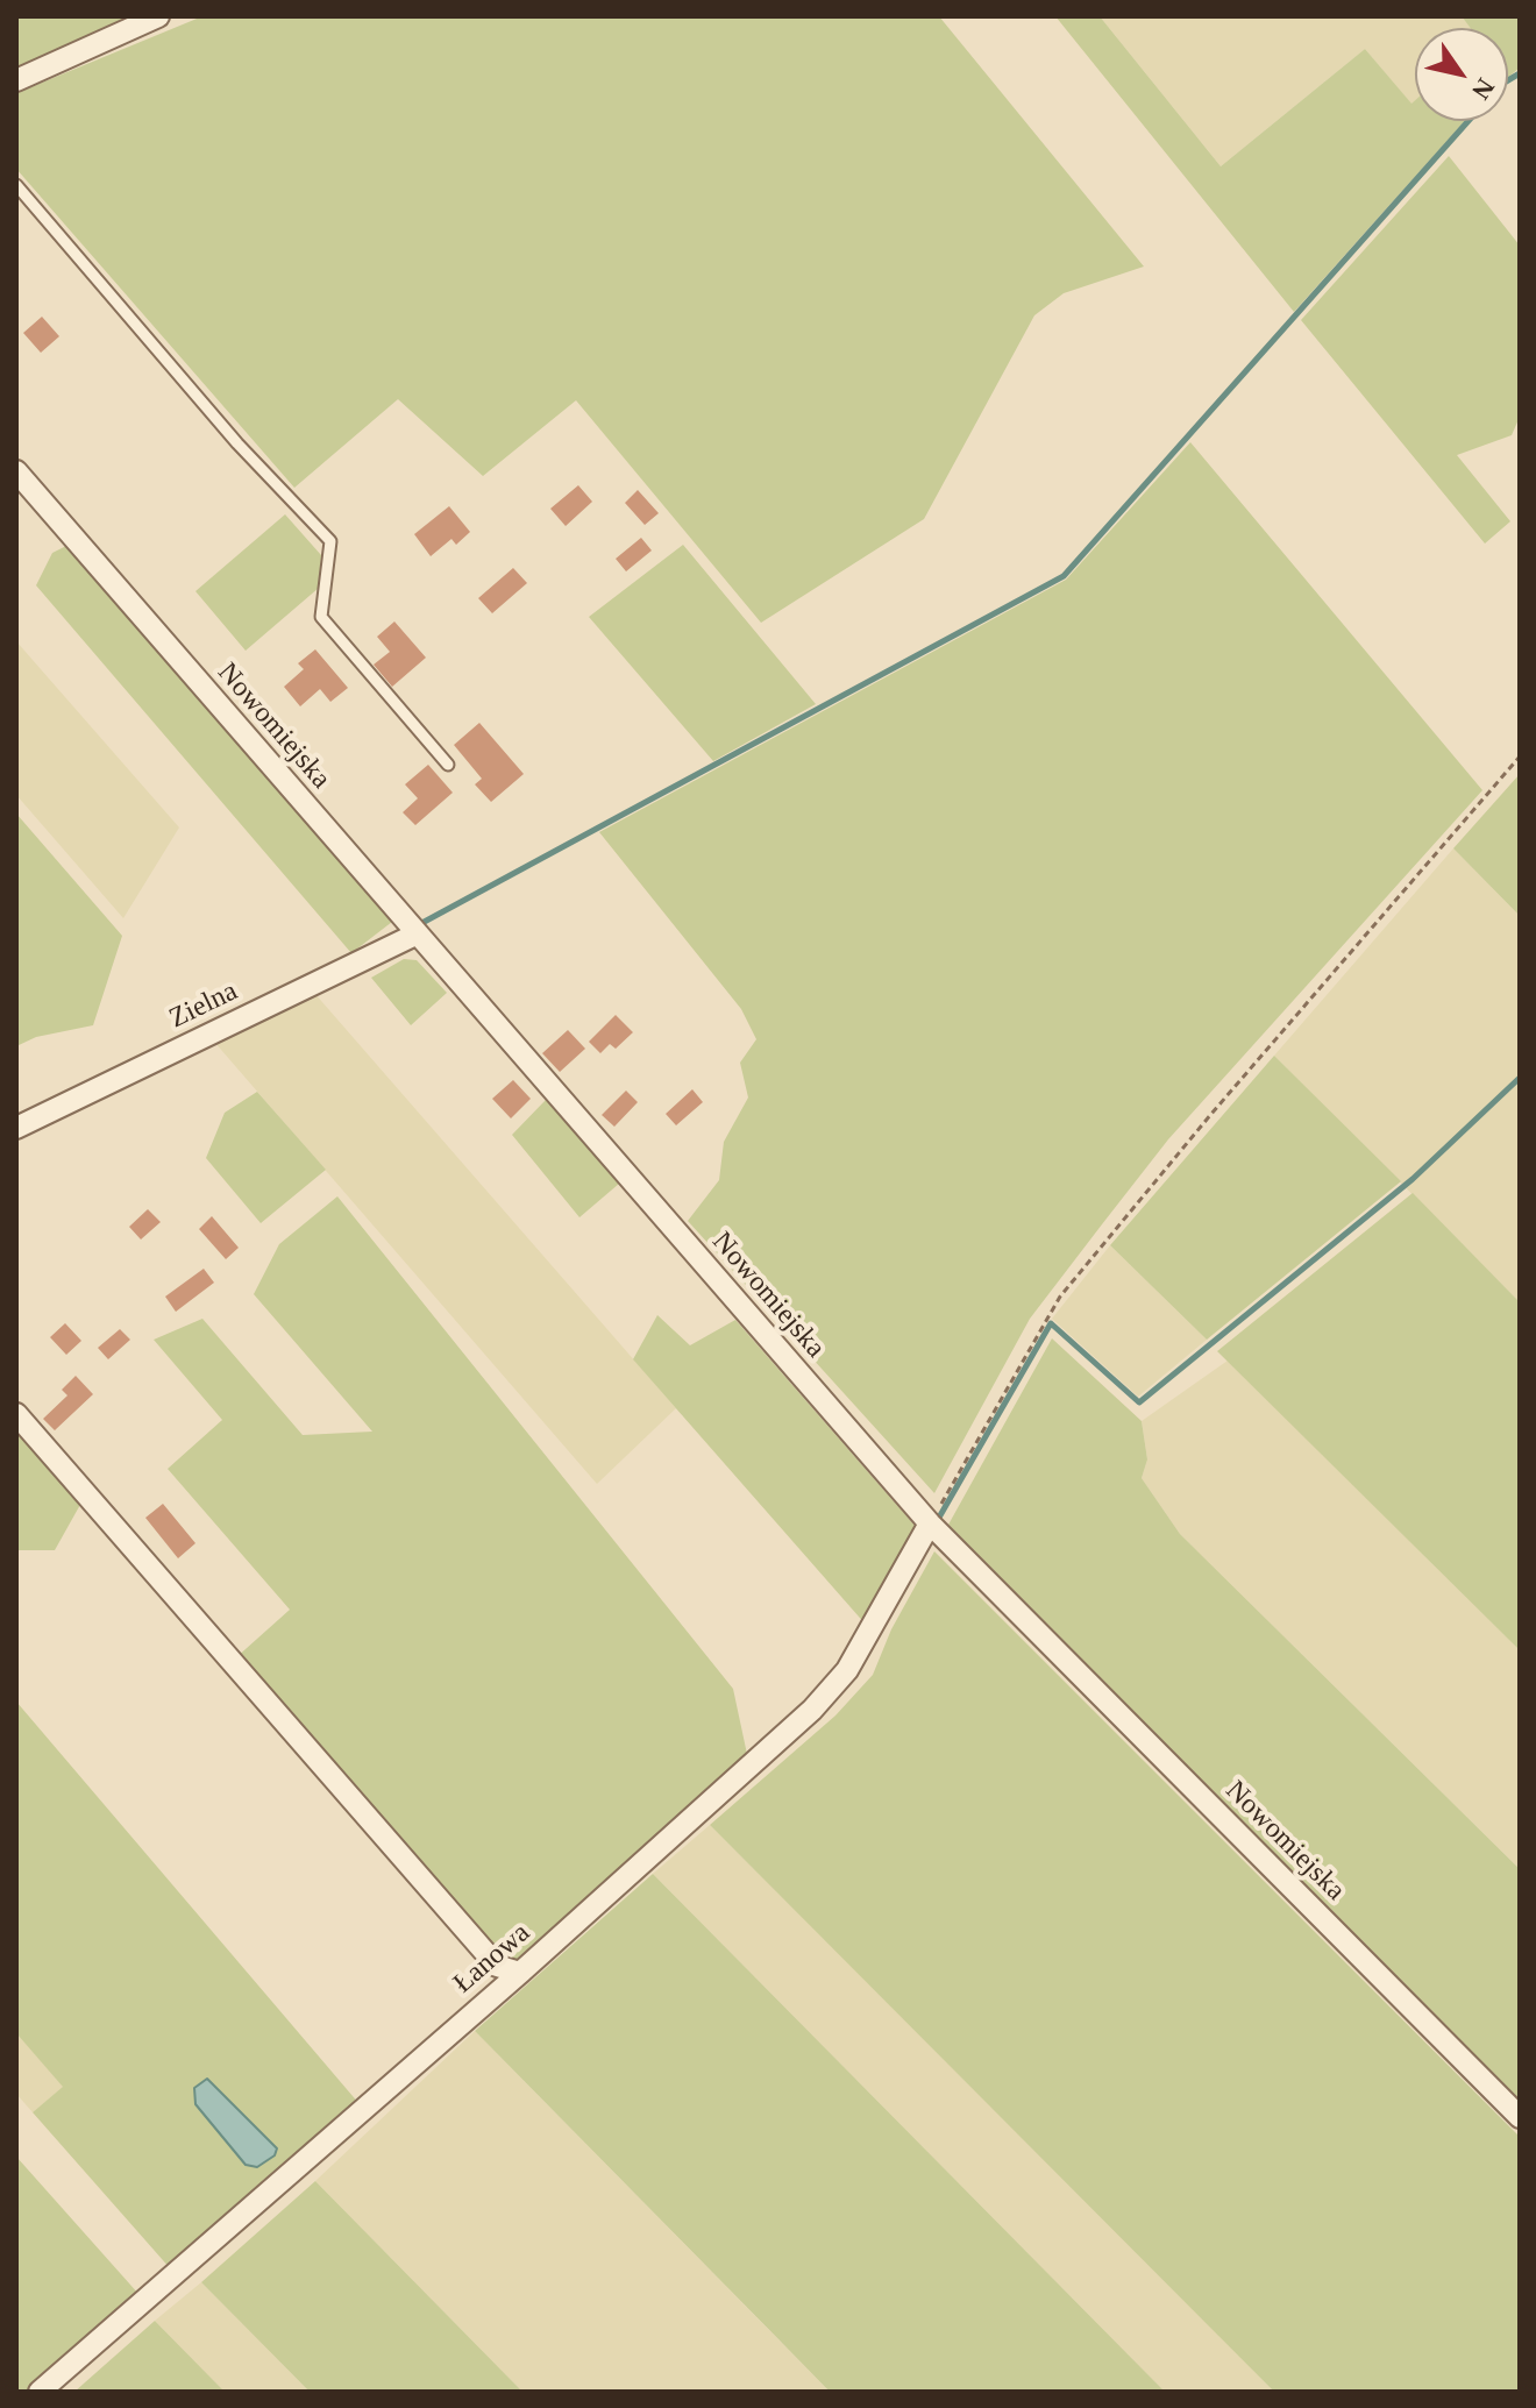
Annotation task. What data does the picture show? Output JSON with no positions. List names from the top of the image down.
{
  "streets": {
    "street": ["Nowomiejska", "Zielna", "Łanowa"]
  },
  "crossings": [
    ["Nowomiejska", "Zielna"],
    ["Nowomiejska", "Łanowa"]
  ],
  "north": "bottom right"
}
